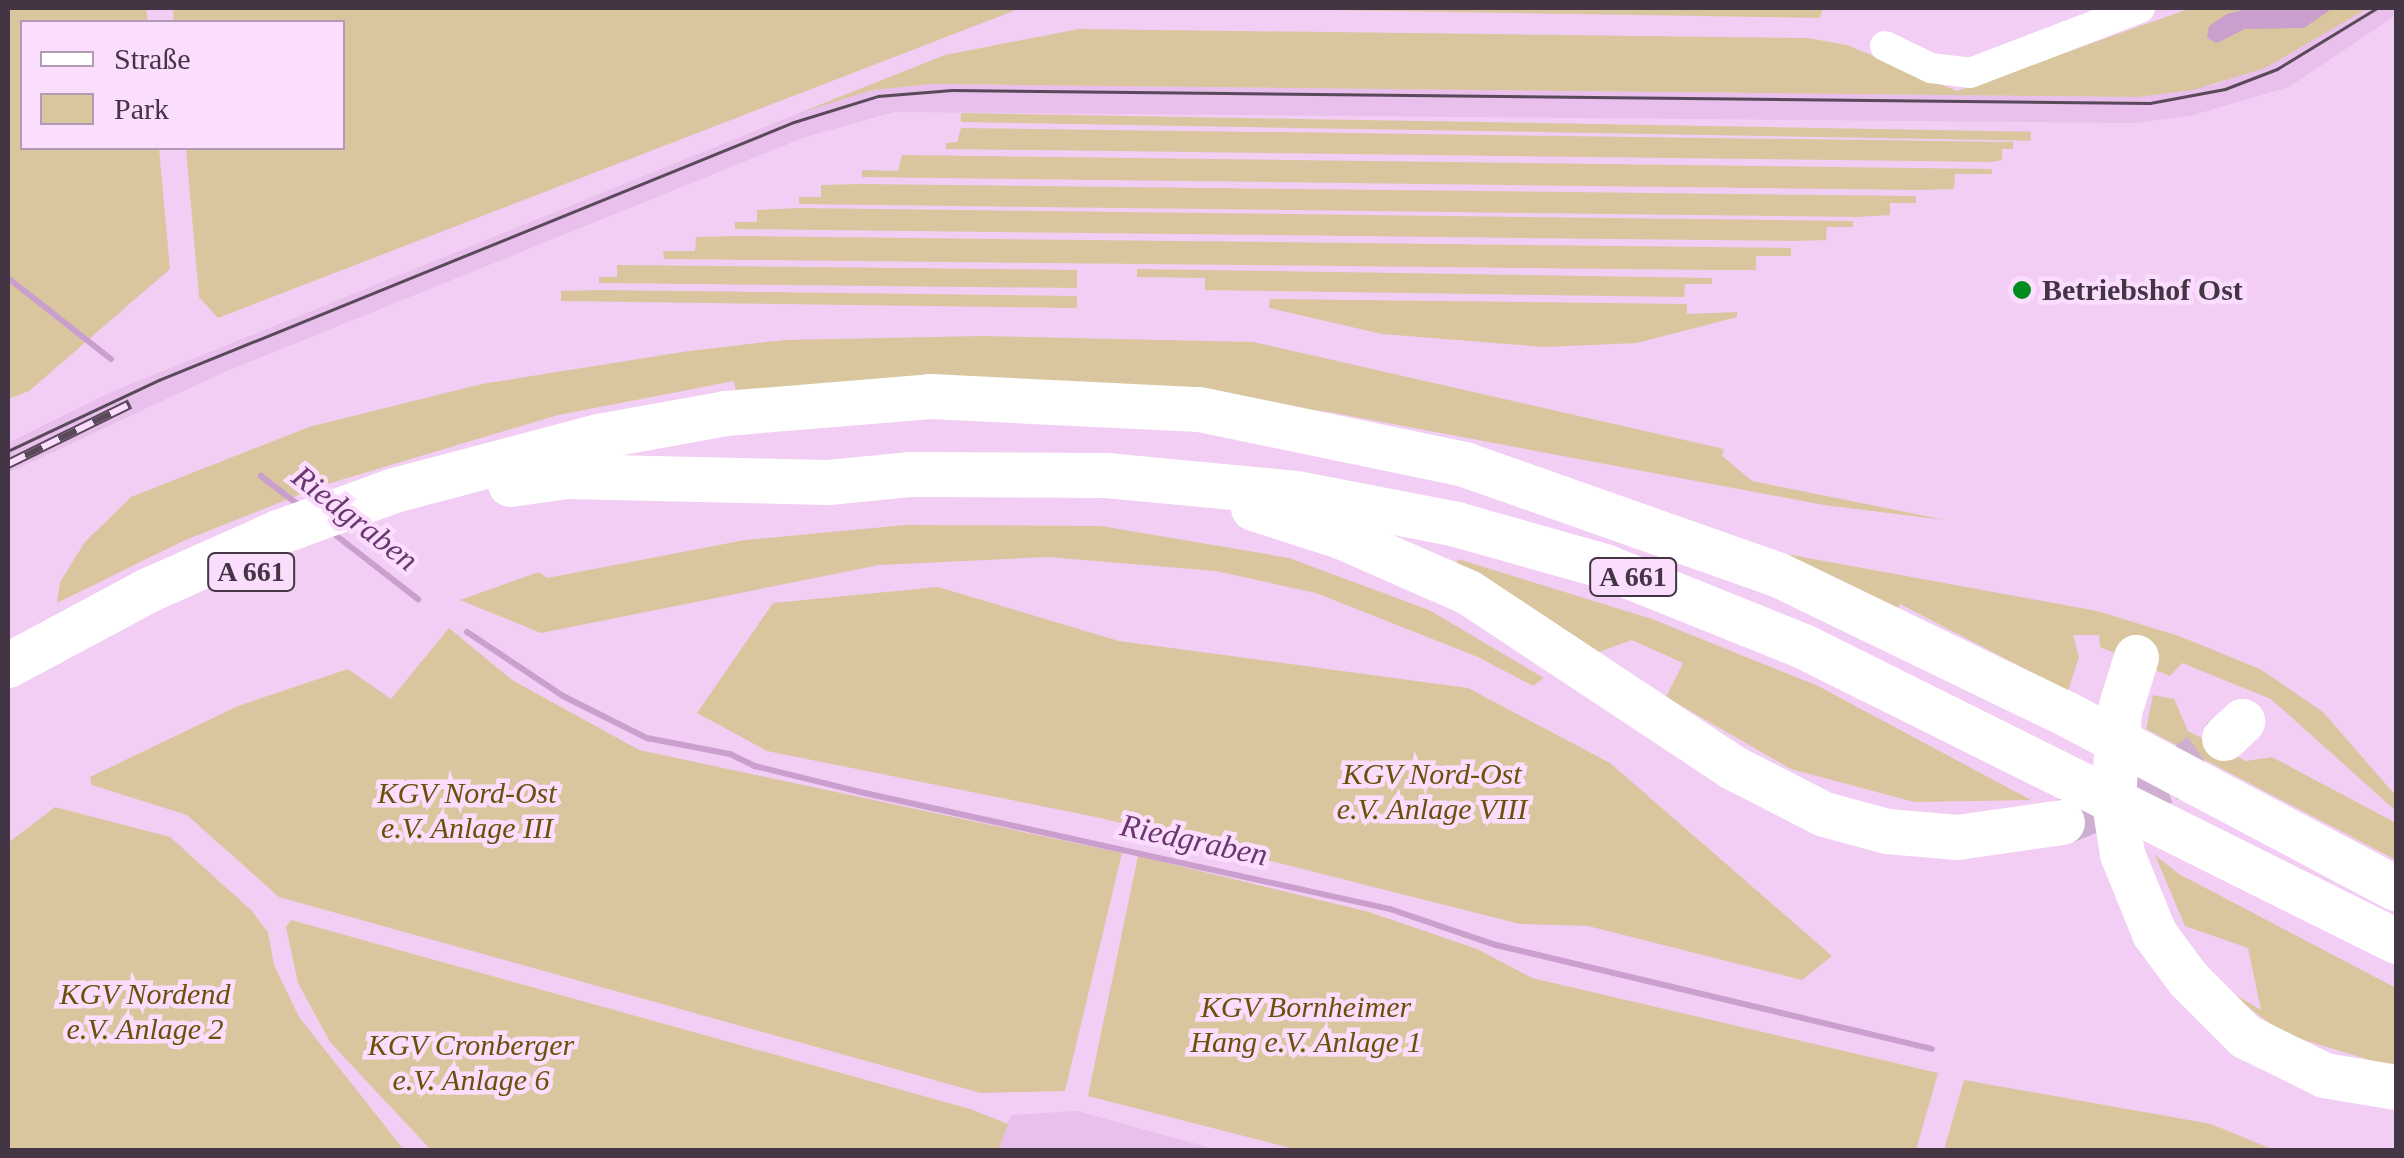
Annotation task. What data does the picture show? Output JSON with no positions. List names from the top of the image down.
{
  "streets": {
    "highway": ["A 661"]
  },
  "water": ["Riedgraben"],
  "parks": [
    "KGV Nord-Ost e.V. Anlage VIII",
    "KGV Nord-Ost e.V. Anlage III",
    "KGV Nordend e.V. Anlage 2",
    "KGV Bornheimer Hang e.V. Anlage 1",
    "KGV Cronberger e.V. Anlage 6"
  ],
  "places": ["Betriebshof Ost"],
  "legend": ["Straße", "Park"]
}
